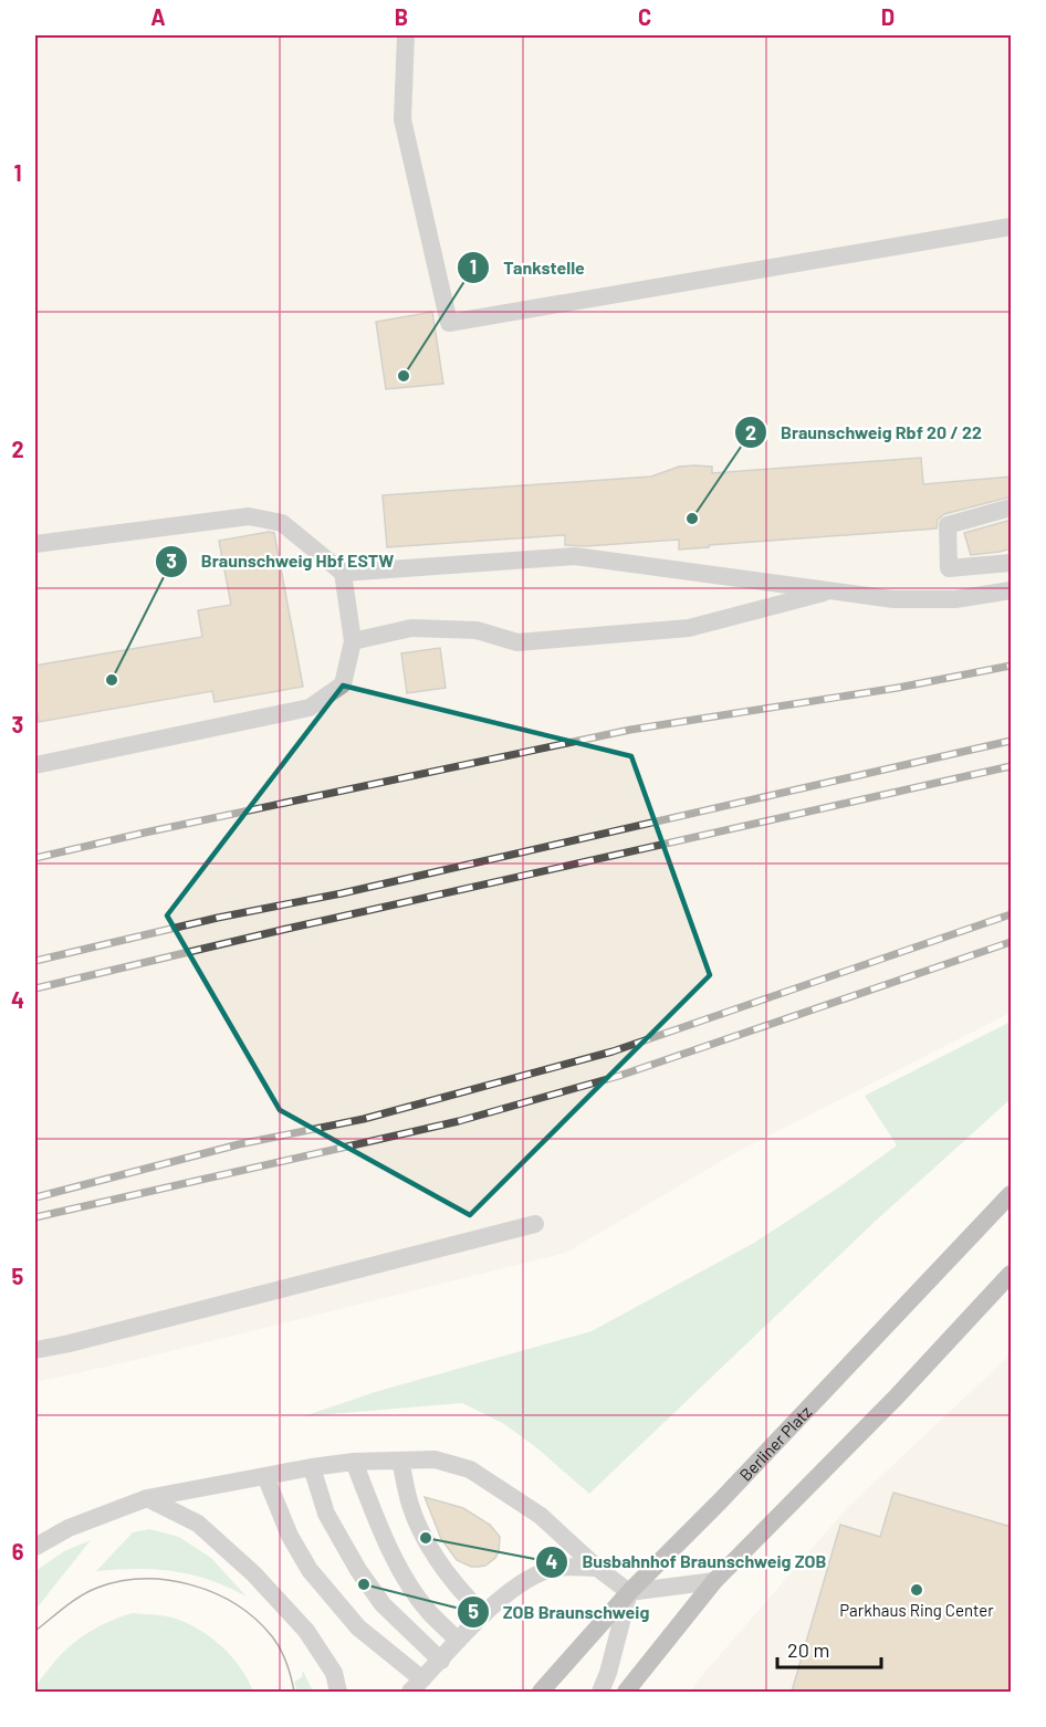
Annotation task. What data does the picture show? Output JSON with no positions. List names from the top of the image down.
{
  "streets": {
    "main road": ["Berliner Platz"]
  },
  "places": [
    "Tankstelle",
    "Braunschweig Rbf 20 / 22",
    "Braunschweig Hbf ESTW",
    "Busbahnhof Braunschweig ZOB",
    "ZOB Braunschweig",
    "Parkhaus Ring Center"
  ],
  "scale_bar": "20 m",
  "grid": {
    "columns": [
      "A",
      "B",
      "C",
      "D"
    ],
    "rows": [
      "1",
      "2",
      "3",
      "4",
      "5",
      "6"
    ]
  }
}
